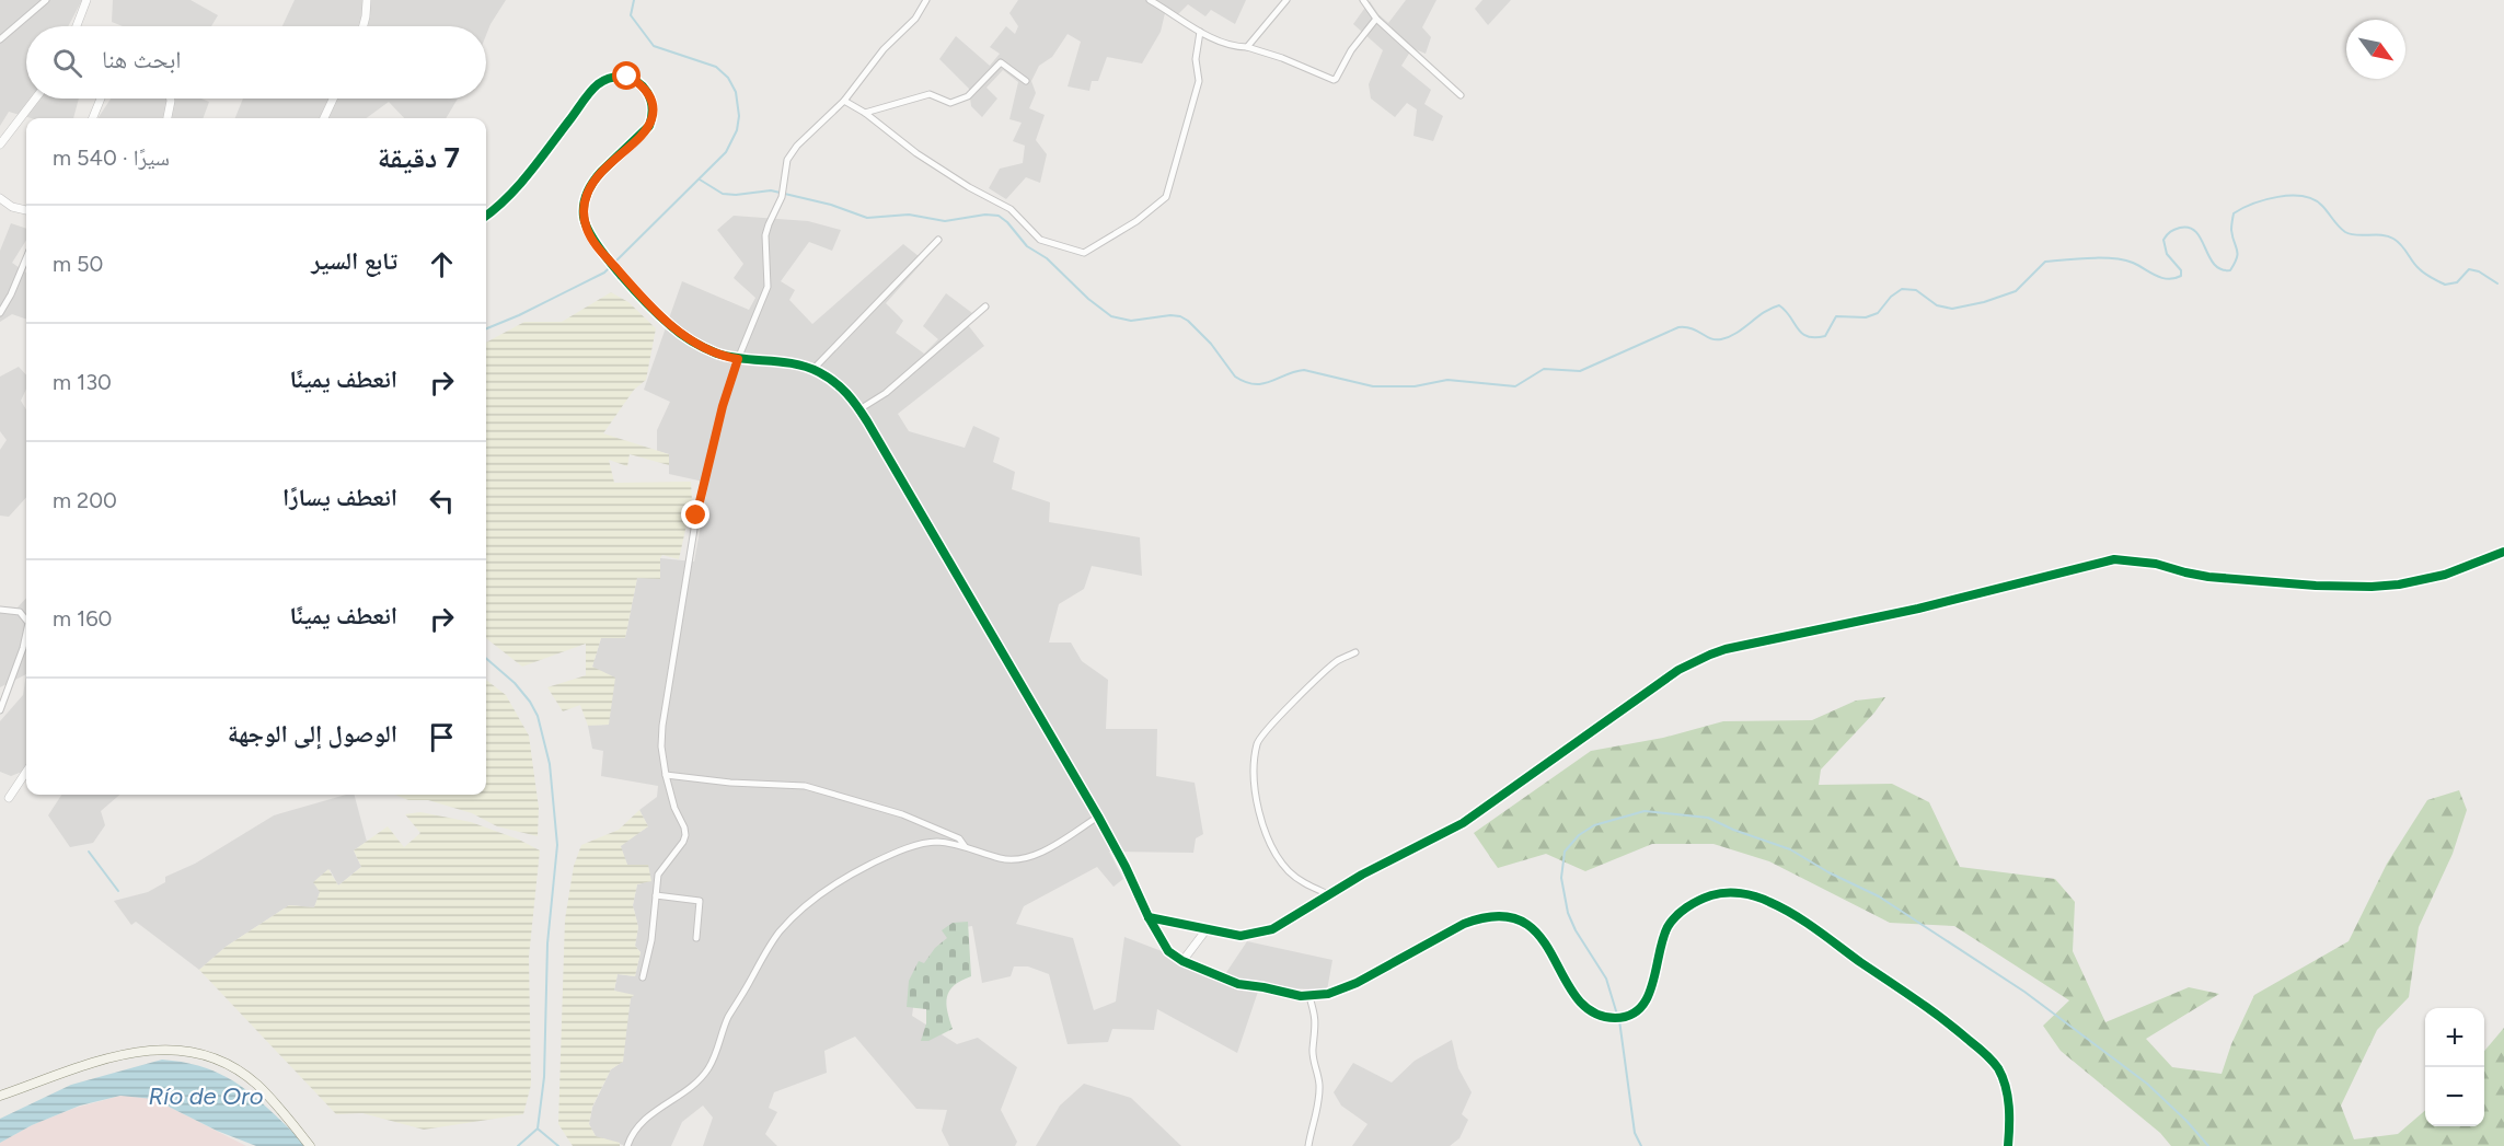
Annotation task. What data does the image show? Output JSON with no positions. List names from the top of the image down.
{
  "water": ["Río de Oro"],
  "north": "bottom right",
  "page": {
    "search": "ابحث هنا",
    "heading": ["7 دقيقة", "سيرًا · 540 m"],
    "list": [
      ["تابع السير", "50 m"],
      ["انعطف يمينًا", "130 m"],
      ["انعطف يسارًا", "200 m"],
      ["انعطف يمينًا", "160 m"],
      "الوصول إلى الوجهة"
    ],
    "map_buttons": ["+", "−"]
  }
}
